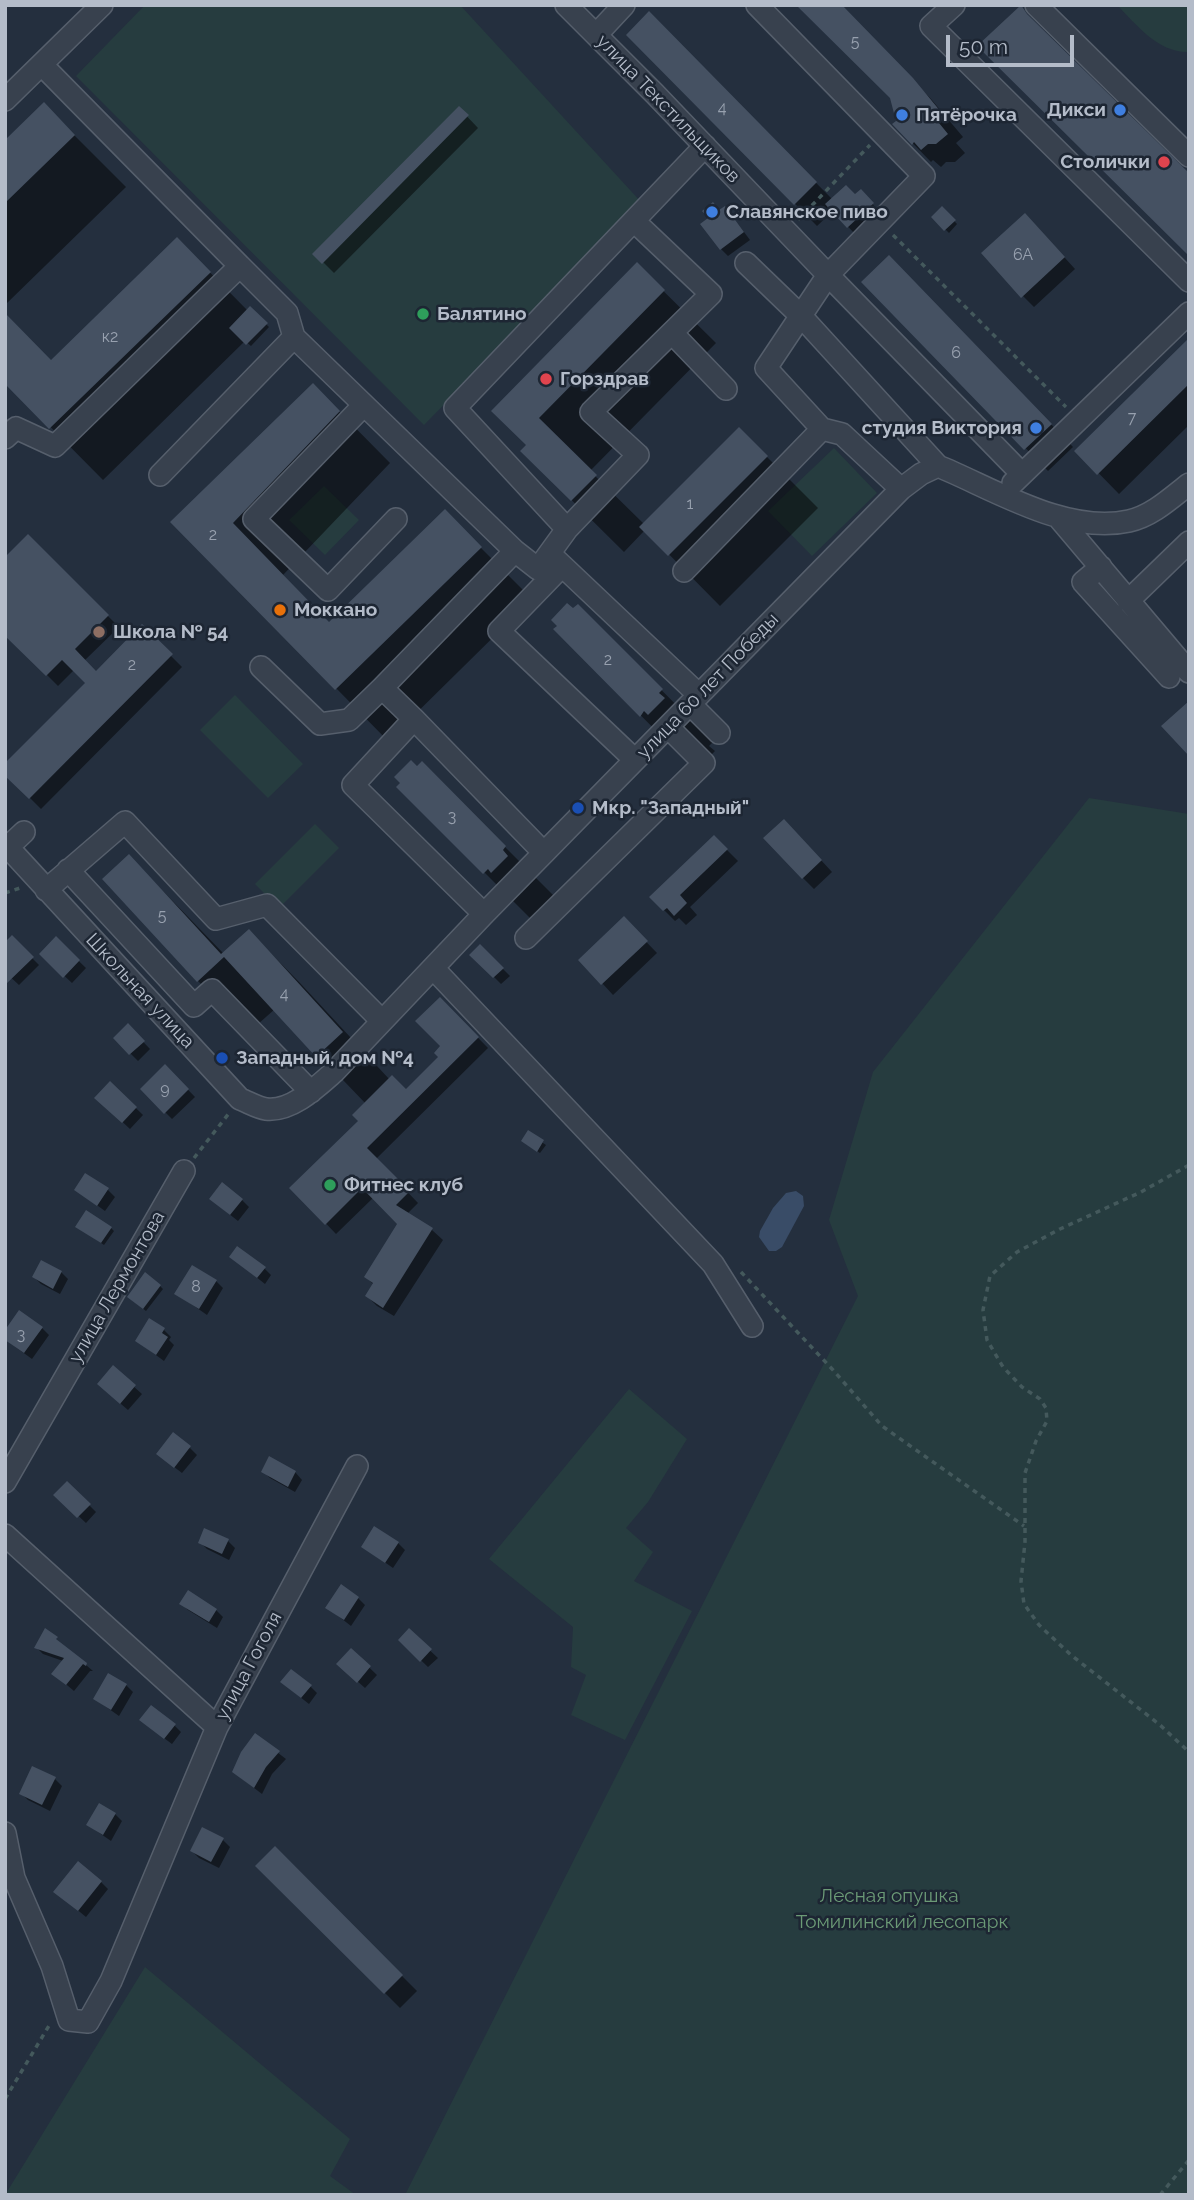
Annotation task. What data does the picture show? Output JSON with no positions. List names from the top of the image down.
{
  "streets": {
    "street": [
      "улица Текстильщиков",
      "улица 60 лет Победы",
      "Школьная улица",
      "улица Лермонтова",
      "улица Гоголя"
    ]
  },
  "crossings": [
    ["улица 60 лет Победы", "Школьная улица"]
  ],
  "parks": ["Лесная опушка", "Томилинский лесопарк"],
  "places": [
    "Дикси",
    "Пятёрочка",
    "Столички",
    "Славянское пиво",
    "Балятино",
    "Горздрав",
    "студия Виктория",
    "Моккано",
    "Школа № 54",
    "Мкр. \"Западный\"",
    "Западный, дом №4",
    "Фитнес клуб"
  ],
  "house_numbers": [
    "5",
    "4",
    "6А",
    "к2",
    "6",
    "7",
    "1",
    "2",
    "2",
    "2",
    "3",
    "5",
    "4",
    "9",
    "8",
    "3"
  ],
  "scale_bar": "50 m"
}
